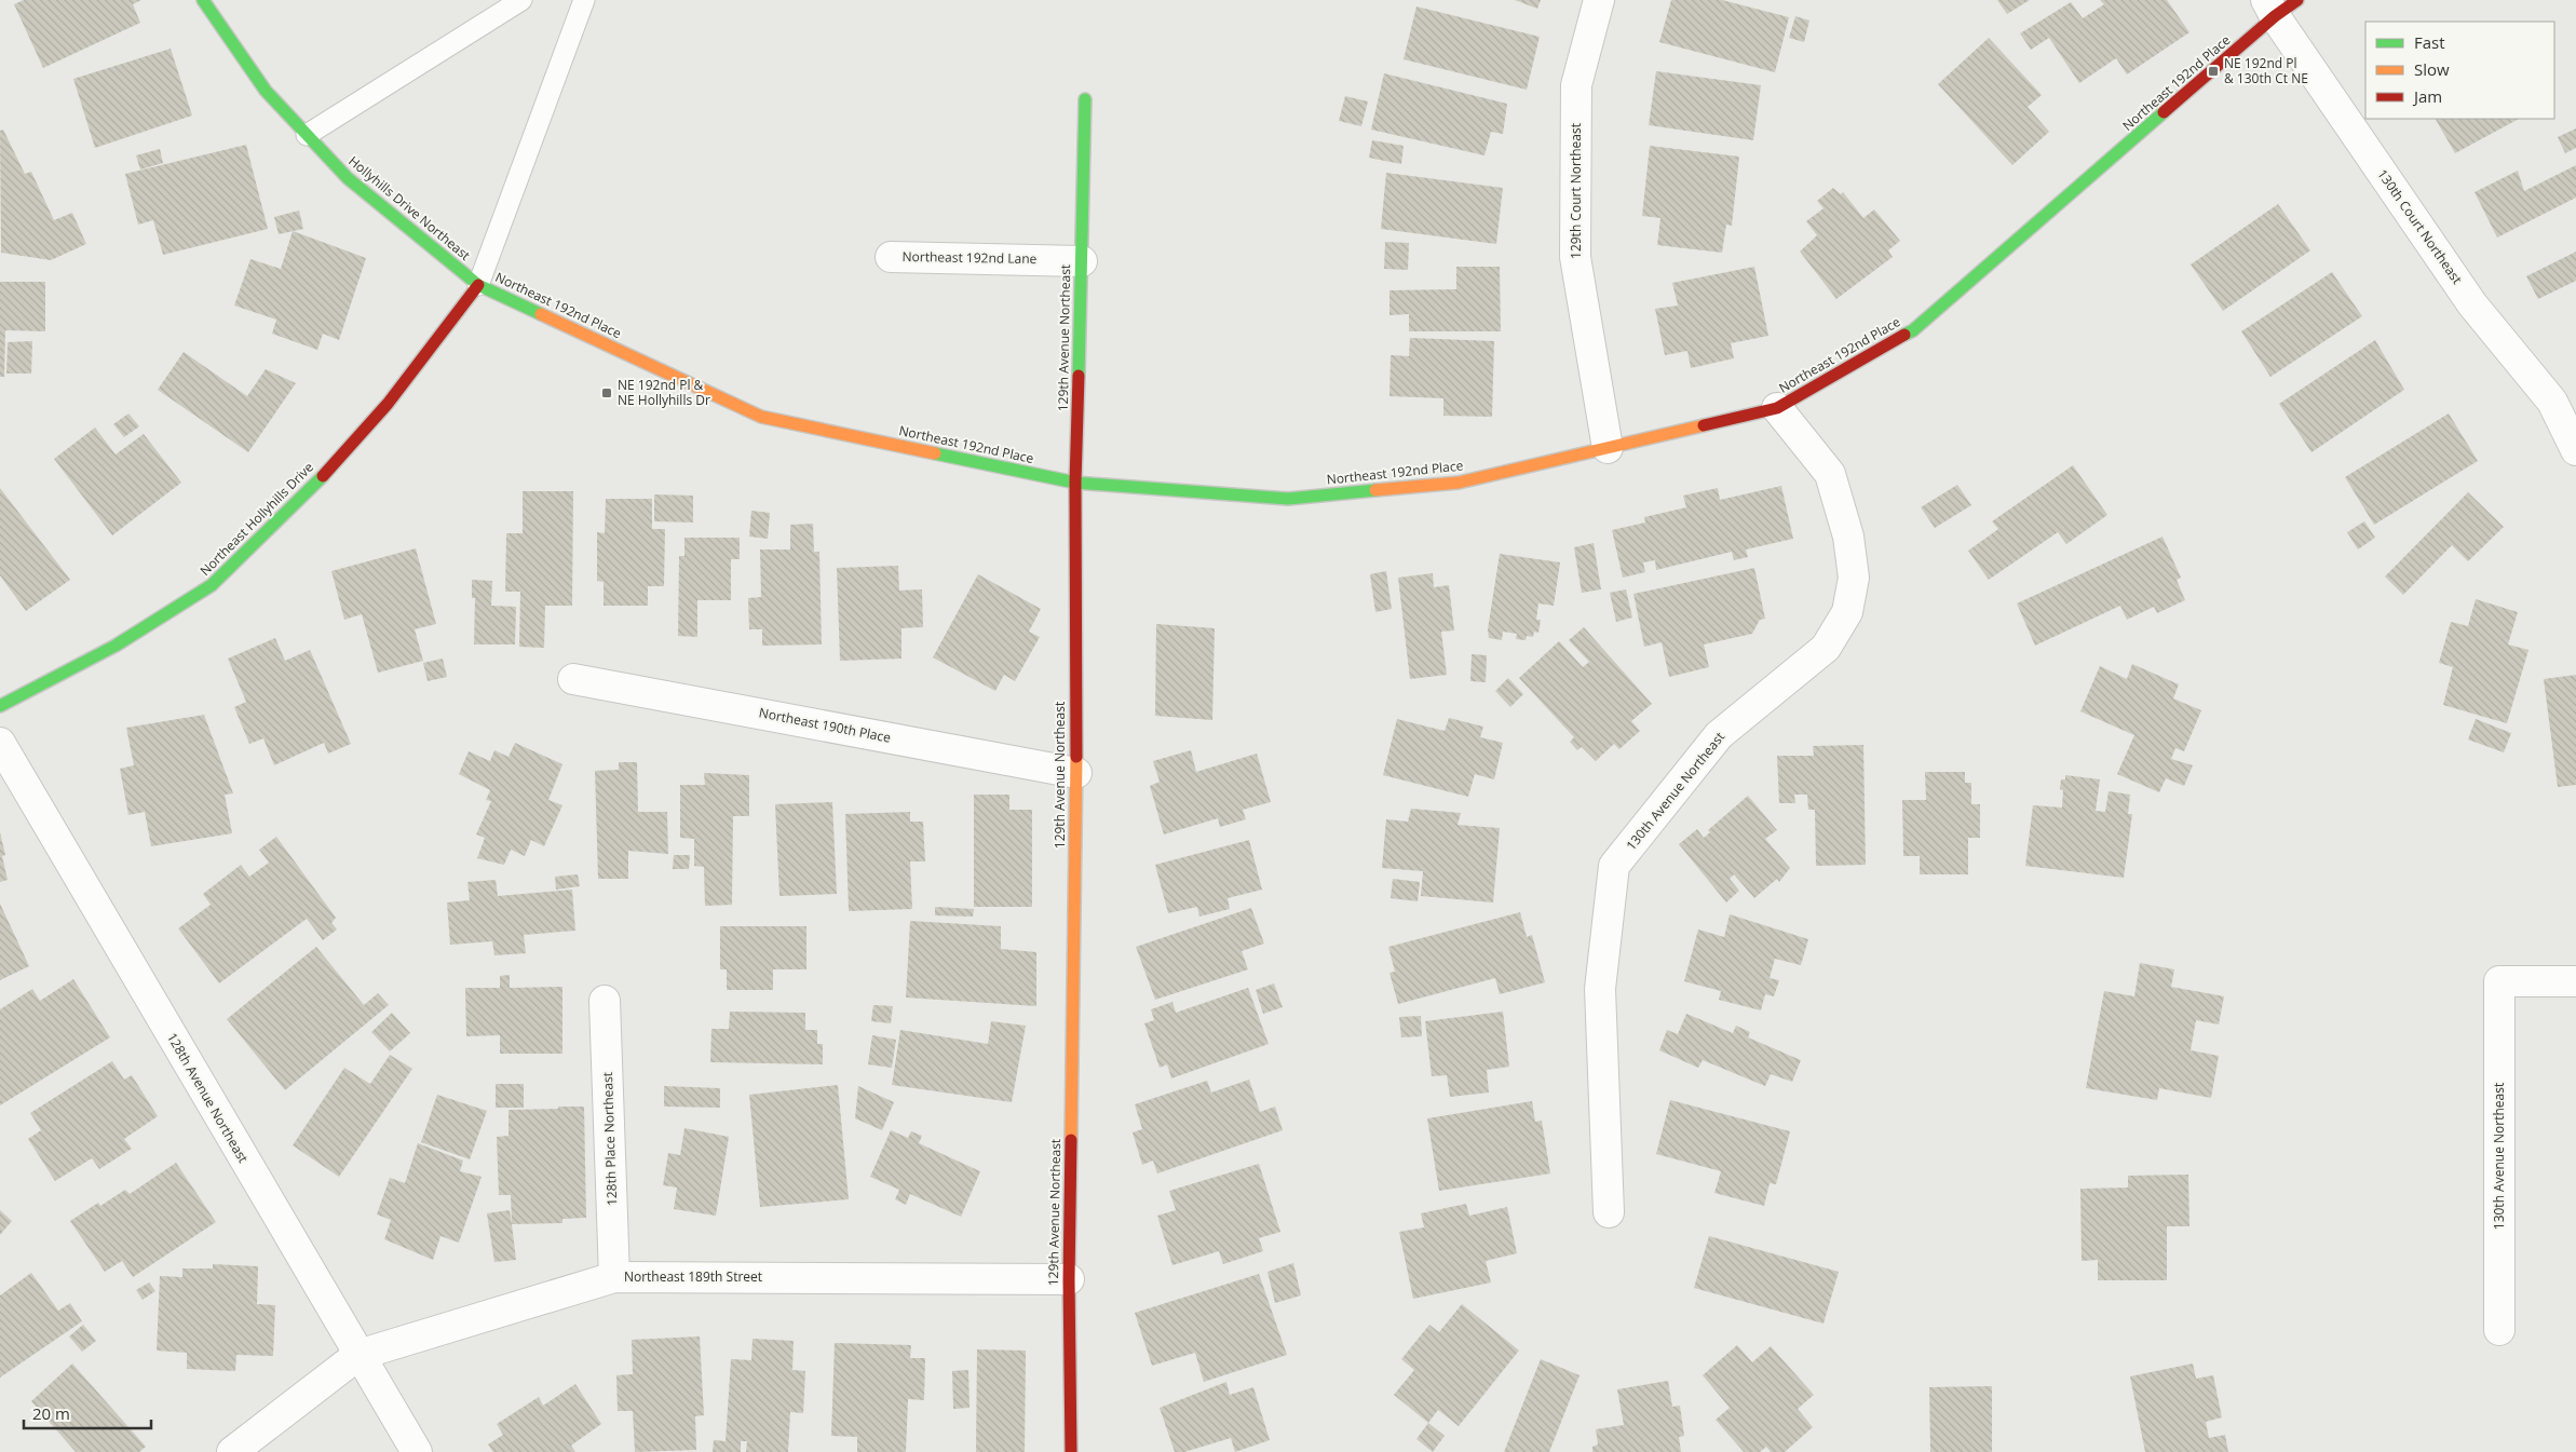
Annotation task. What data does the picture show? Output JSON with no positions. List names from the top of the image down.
{
  "streets": {
    "main road": [
      "Northeast 192nd Place",
      "Hollyhills Drive Northeast",
      "129th Avenue Northeast",
      "Northeast Hollyhills Drive"
    ],
    "street": [
      "129th Court Northeast",
      "130th Court Northeast",
      "Northeast 192nd Lane",
      "Northeast 190th Place",
      "130th Avenue Northeast",
      "128th Avenue Northeast",
      "128th Place Northeast",
      "Northeast 189th Street"
    ]
  },
  "crossings": [
    ["Northeast 192nd Place", "129th Court Northeast"],
    ["Northeast 192nd Place", "Hollyhills Drive Northeast"],
    ["Northeast 192nd Place", "130th Court Northeast"],
    ["Northeast 192nd Place", "129th Avenue Northeast"],
    ["Northeast 192nd Place", "Northeast Hollyhills Drive"],
    ["Northeast 192nd Place", "130th Avenue Northeast"],
    ["Hollyhills Drive Northeast", "Northeast Hollyhills Drive"],
    ["Northeast 192nd Lane", "129th Avenue Northeast"],
    ["129th Avenue Northeast", "Northeast 190th Place"],
    ["129th Avenue Northeast", "Northeast 189th Street"],
    ["128th Avenue Northeast", "Northeast 189th Street"],
    ["128th Place Northeast", "Northeast 189th Street"]
  ],
  "places": {
    "transit": ["NE 192nd Pl & 130th Ct NE", "NE 192nd Pl & NE Hollyhills Dr"]
  },
  "legend": ["Fast", "Slow", "Jam"],
  "scale_bar": "20 m"
}
